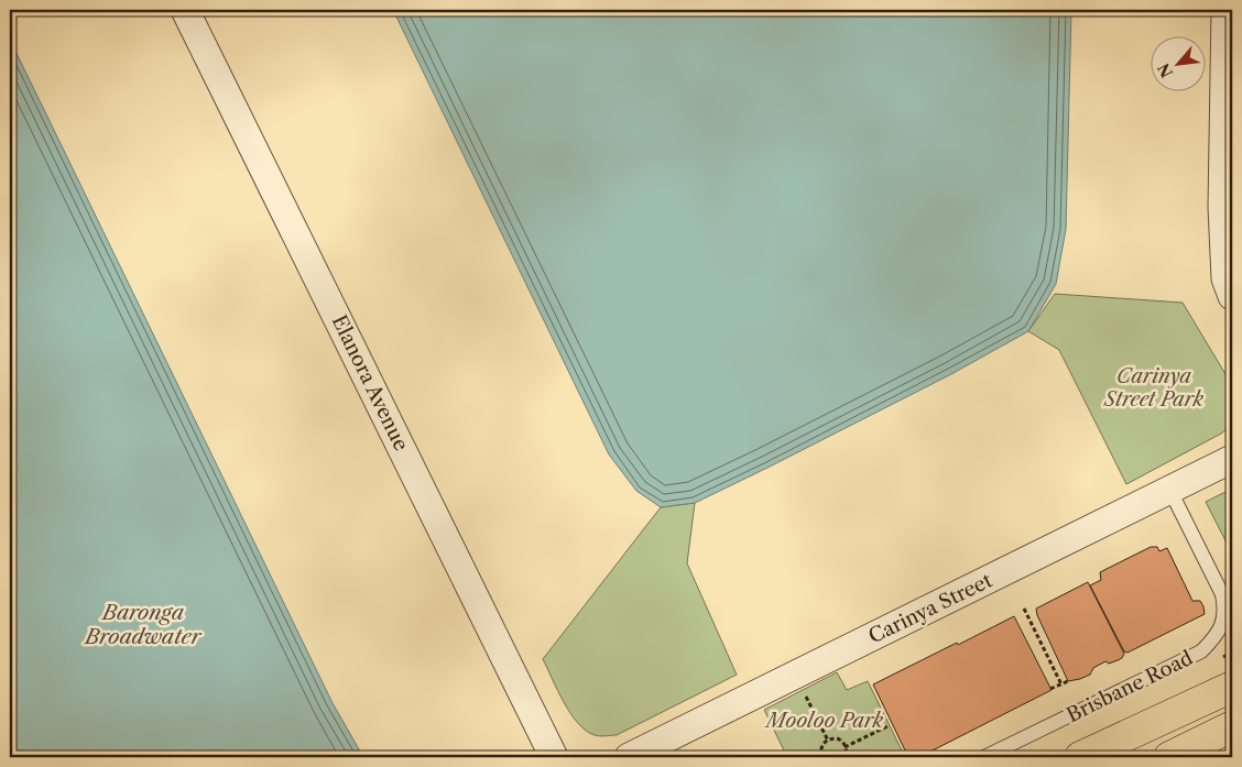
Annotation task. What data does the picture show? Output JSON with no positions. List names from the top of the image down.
{
  "streets": {
    "street": ["Elanora Avenue", "Carinya Street"],
    "lane": ["Brisbane Road"]
  },
  "crossings": [
    ["Carinya Street", "Brisbane Road"]
  ],
  "water": ["Baronga Broadwater"],
  "parks": ["Carinya Street Park", "Mooloo Park"],
  "north": "bottom left"
}
